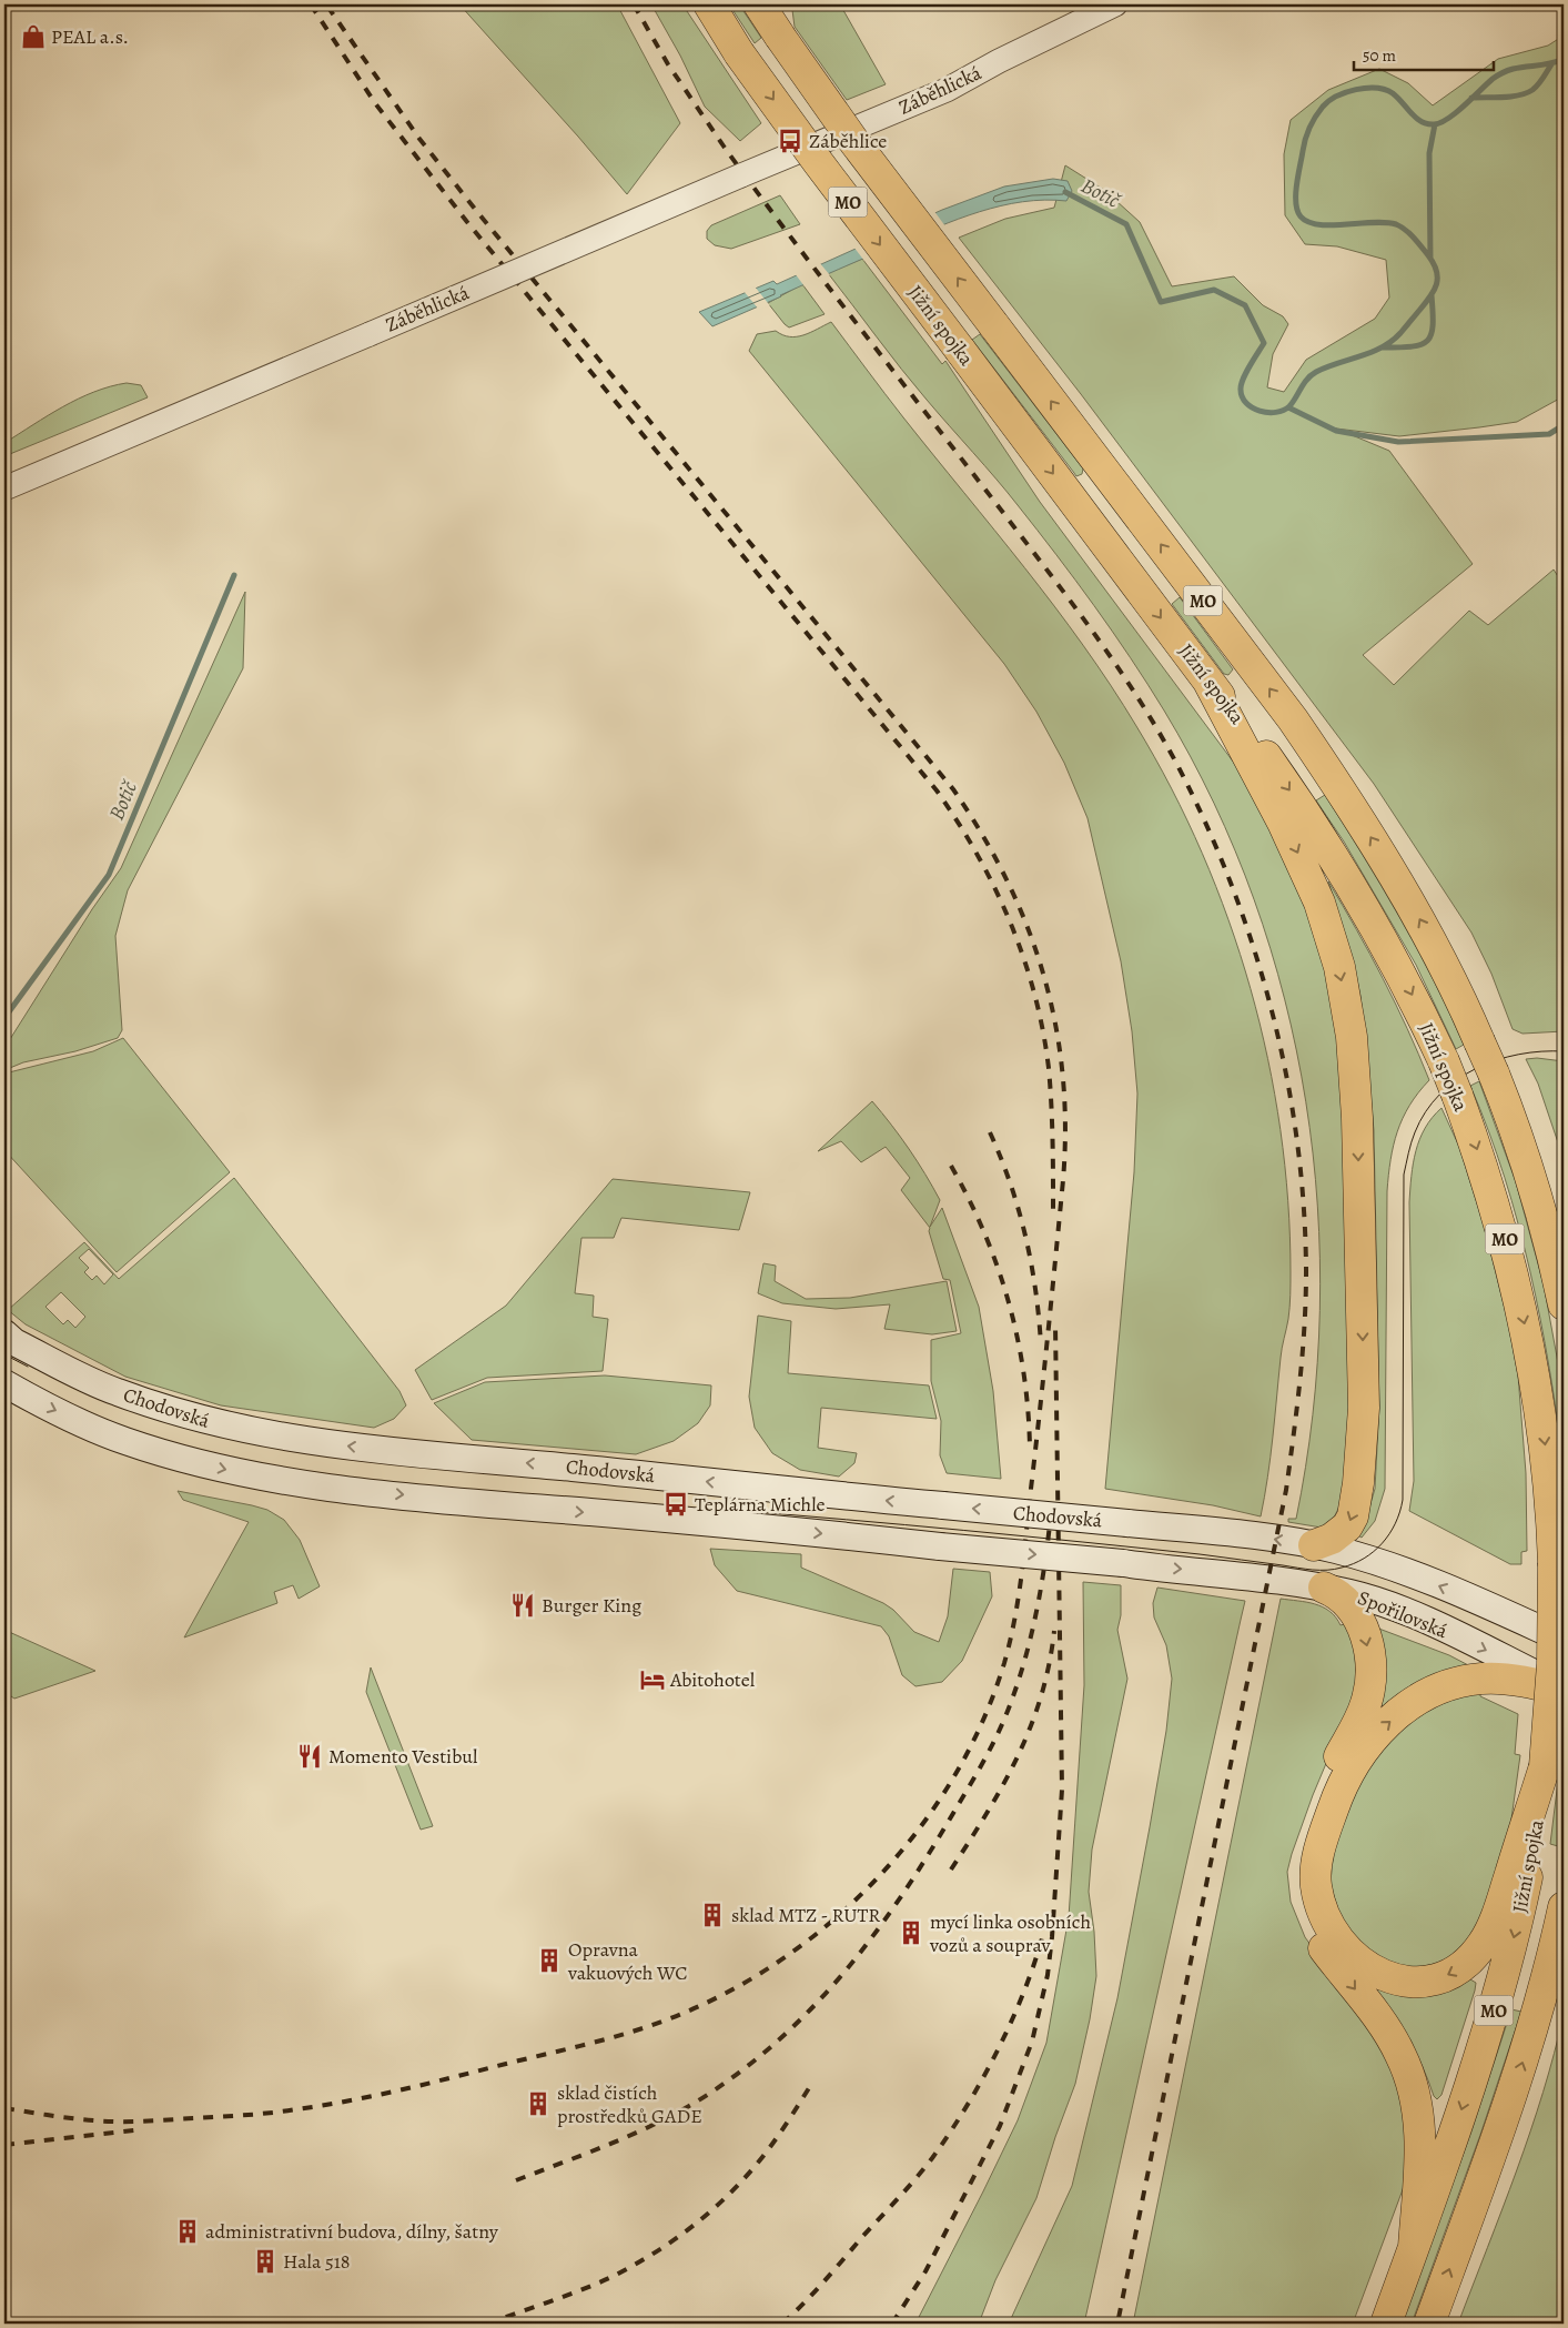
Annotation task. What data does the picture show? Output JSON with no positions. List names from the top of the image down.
{
  "streets": {
    "highway": ["MO", "Jižní spojka"],
    "main road": ["Chodovská", "Spořilovská"],
    "street": ["Záběhlická"]
  },
  "crossings": [
    ["Chodovská", "Spořilovská"]
  ],
  "water": ["Botič"],
  "places": {
    "shop": ["PEAL a.s."],
    "bus stop": ["Záběhlice", "Teplárna Michle"],
    "restaurant": ["Burger King", "Momento Vestibul"],
    "hotel": ["Abitohotel"],
    "building": [
      "sklad MTZ - RUTR",
      "mycí linka osobních vozů a souprav",
      "Opravna vakuových WC",
      "sklad čistích prostředků GADE",
      "administrativní budova, dílny, šatny",
      "Hala 518"
    ]
  },
  "scale_bar": "50 m"
}
